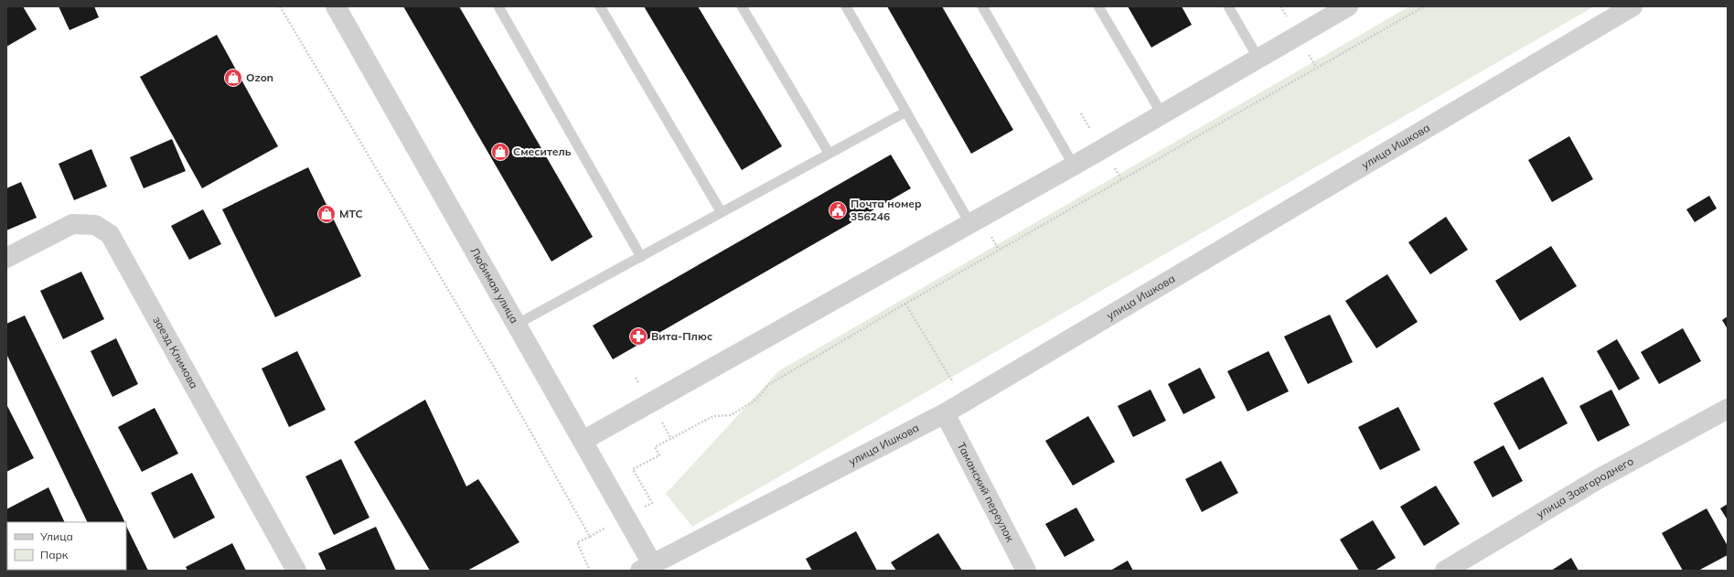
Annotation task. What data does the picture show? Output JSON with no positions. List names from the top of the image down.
{
  "streets": {
    "street": [
      "улица Ишкова",
      "Любимая улица",
      "заезд Климова",
      "улица Завгороднего",
      "Таманский переулок"
    ]
  },
  "crossings": [
    ["улица Ишкова", "Любимая улица"],
    ["улица Ишкова", "Таманский переулок"]
  ],
  "places": {
    "shop": ["Ozon", "Смеситель", "МТС"],
    "public building": ["Почта номер 356246"],
    "pharmacy": ["Вита-Плюс"]
  },
  "legend": ["Улица", "Парк"]
}
